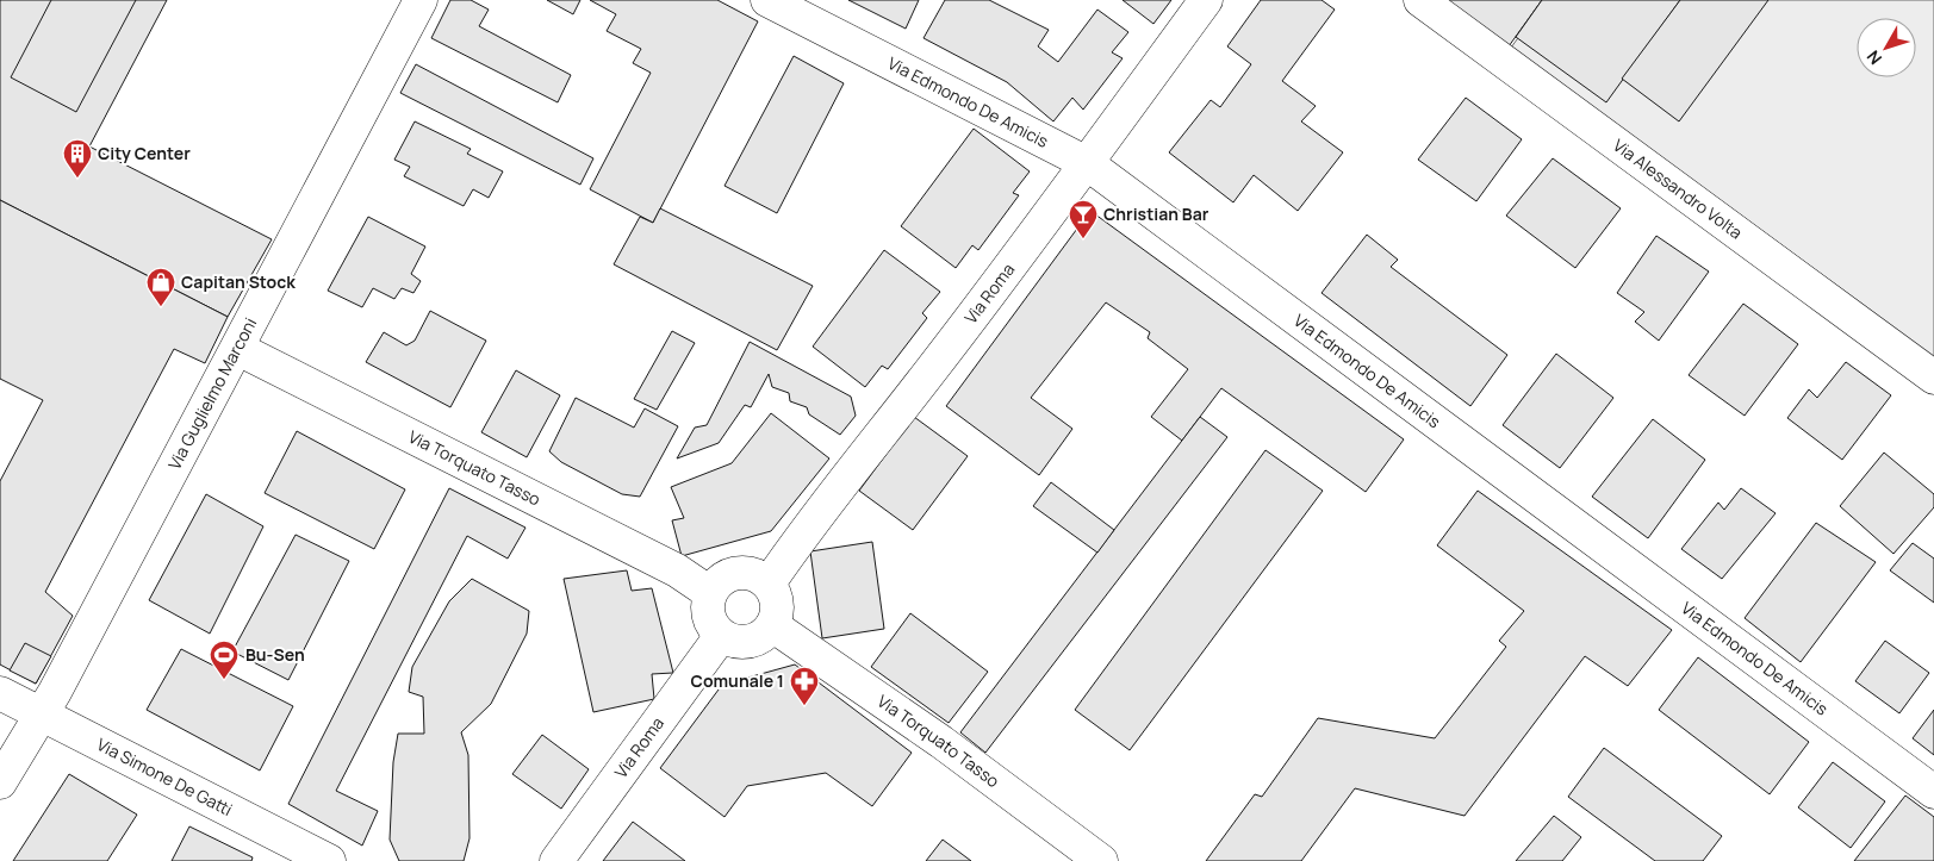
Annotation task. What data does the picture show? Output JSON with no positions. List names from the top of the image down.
{
  "streets": {
    "street": [
      "Via Edmondo De Amicis",
      "Via Alessandro Volta",
      "Via Roma",
      "Via Guglielmo Marconi",
      "Via Torquato Tasso",
      "Via Simone De Gatti"
    ]
  },
  "crossings": [
    ["Via Edmondo De Amicis", "Via Roma"],
    ["Via Roma", "Via Torquato Tasso"],
    ["Via Guglielmo Marconi", "Via Torquato Tasso"],
    ["Via Guglielmo Marconi", "Via Simone De Gatti"]
  ],
  "places": {
    "building": ["City Center"],
    "bar": ["Christian Bar"],
    "shop": ["Capitan Stock"],
    "sports": ["Bu-Sen"],
    "pharmacy": ["Comunale 1"]
  },
  "north": "bottom left"
}
